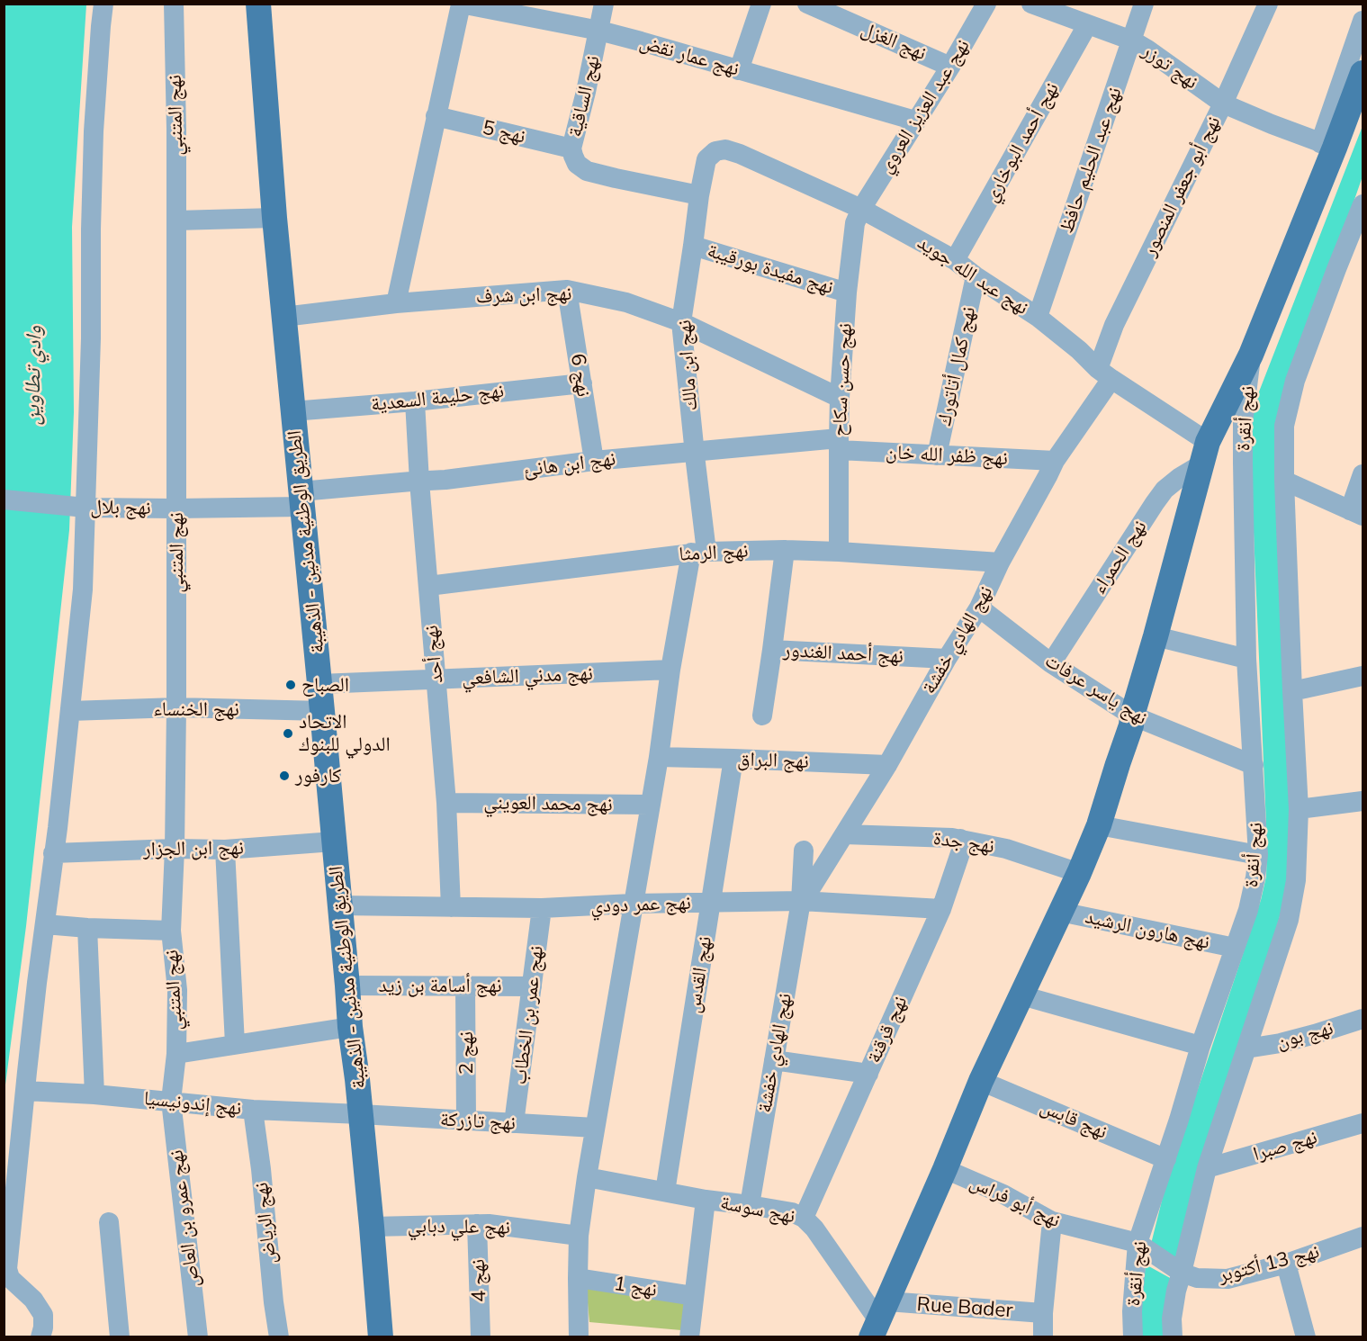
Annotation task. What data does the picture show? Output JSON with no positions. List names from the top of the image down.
{
  "streets": {
    "main road": ["الطريق الوطنية مدنين - الذهيبة"],
    "street": [
      "نهج الغزل",
      "نهج عمار نقض",
      "نهج توزر",
      "نهج الساقية",
      "نهج عبد العزيز العروي",
      "نهج المتنبي",
      "نهج 5",
      "نهج أحمد البوخاري",
      "نهج عبد الحليم حافظ",
      "نهج أبو جعفر المنصور",
      "نهج مفيدة بورقيبة",
      "نهج عبد الله جويد",
      "نهج ابن شرف",
      "نهج ابن مالك",
      "نهج كمال أتاتورك",
      "نهج 6",
      "نهج حسن سكاح",
      "نهج حليمة السعدية",
      "نهج أنقرة",
      "نهج ظفر الله خان",
      "نهج ابن هانئ",
      "نهج بلال",
      "نهج الرمثا",
      "نهج الحمراء",
      "نهج الهادي خفشة",
      "نهج أحمد الغندور",
      "نهج أحد",
      "نهج مدني الشافعي",
      "نهج ياسر عرفات",
      "نهج الخنساء",
      "نهج البراق",
      "نهج محمد العويني",
      "نهج جدة",
      "نهج ابن الجزار",
      "نهج عمر دودي",
      "نهج هارون الرشيد",
      "نهج القدس",
      "نهج أسامة بن زيد",
      "نهج عمر بن الخطاب",
      "نهج قرقنة",
      "نهج بون",
      "نهج 2",
      "نهج إندونيسيا",
      "نهج قابس",
      "نهج تازركة",
      "نهج صبرا",
      "نهج أبو فراس",
      "نهج سوسة",
      "نهج عمرو بن العاص",
      "نهج الرياض",
      "نهج علي دبابي",
      "نهج 13 أكتوبر",
      "نهج 4",
      "نهج 1",
      "Rue Bader"
    ]
  },
  "crossings": [
    ["نهج الغزل", "نهج عبد العزيز العروي"],
    ["نهج عمار نقض", "نهج الساقية"],
    ["نهج عمار نقض", "نهج عبد العزيز العروي"],
    ["نهج توزر", "نهج أحمد البوخاري"],
    ["نهج توزر", "نهج عبد الحليم حافظ"],
    ["نهج توزر", "نهج أبو جعفر المنصور"],
    ["نهج الساقية", "نهج 5"],
    ["نهج الساقية", "نهج ابن مالك"],
    ["نهج عبد العزيز العروي", "نهج عبد الله جويد"],
    ["نهج عبد العزيز العروي", "نهج حسن سكاح"],
    ["نهج المتنبي", "نهج بلال"],
    ["نهج المتنبي", "نهج الخنساء"],
    ["نهج المتنبي", "نهج ابن الجزار"],
    ["نهج المتنبي", "نهج إندونيسيا"],
    ["نهج المتنبي", "نهج عمرو بن العاص"],
    ["نهج أحمد البوخاري", "نهج عبد الله جويد"],
    ["نهج عبد الحليم حافظ", "نهج عبد الله جويد"],
    ["نهج أبو جعفر المنصور", "نهج عبد الله جويد"],
    ["نهج أبو جعفر المنصور", "نهج الهادي خفشة"],
    ["نهج مفيدة بورقيبة", "نهج ابن مالك"],
    ["نهج مفيدة بورقيبة", "نهج حسن سكاح"],
    ["نهج عبد الله جويد", "نهج ابن مالك"],
    ["نهج عبد الله جويد", "نهج كمال أتاتورك"],
    ["نهج عبد الله جويد", "نهج حسن سكاح"],
    ["نهج عبد الله جويد", "نهج الحمراء"],
    ["نهج عبد الله جويد", "نهج الهادي خفشة"],
    ["نهج ابن شرف", "نهج ابن مالك"],
    ["نهج ابن شرف", "نهج 6"],
    ["نهج ابن شرف", "نهج حسن سكاح"],
    ["نهج ابن شرف", "الطريق الوطنية مدنين - الذهيبة"],
    ["نهج ابن مالك", "نهج ابن هانئ"],
    ["نهج ابن مالك", "نهج الرمثا"],
    ["نهج ابن مالك", "نهج مدني الشافعي"],
    ["نهج ابن مالك", "نهج البراق"],
    ["نهج ابن مالك", "نهج محمد العويني"],
    ["نهج ابن مالك", "نهج عمر دودي"],
    ["نهج ابن مالك", "نهج تازركة"],
    ["نهج ابن مالك", "نهج سوسة"],
    ["نهج ابن مالك", "نهج علي دبابي"],
    ["نهج ابن مالك", "نهج 1"],
    ["نهج كمال أتاتورك", "نهج ظفر الله خان"],
    ["نهج 6", "نهج حليمة السعدية"],
    ["نهج 6", "نهج ابن هانئ"],
    ["نهج حسن سكاح", "نهج ظفر الله خان"],
    ["نهج حسن سكاح", "نهج ابن هانئ"],
    ["نهج حسن سكاح", "نهج الرمثا"],
    ["نهج حليمة السعدية", "الطريق الوطنية مدنين - الذهيبة"],
    ["نهج حليمة السعدية", "نهج أحد"],
    ["نهج أنقرة", "نهج ياسر عرفات"],
    ["نهج أنقرة", "نهج هارون الرشيد"],
    ["نهج أنقرة", "نهج قابس"],
    ["نهج أنقرة", "نهج أبو فراس"],
    ["نهج ظفر الله خان", "نهج ابن هانئ"],
    ["نهج ظفر الله خان", "نهج الهادي خفشة"],
    ["نهج ابن هانئ", "نهج بلال"],
    ["نهج ابن هانئ", "الطريق الوطنية مدنين - الذهيبة"],
    ["نهج ابن هانئ", "نهج أحد"],
    ["نهج بلال", "الطريق الوطنية مدنين - الذهيبة"],
    ["الطريق الوطنية مدنين - الذهيبة", "نهج مدني الشافعي"],
    ["الطريق الوطنية مدنين - الذهيبة", "نهج الخنساء"],
    ["الطريق الوطنية مدنين - الذهيبة", "نهج ابن الجزار"],
    ["الطريق الوطنية مدنين - الذهيبة", "نهج عمر دودي"],
    ["الطريق الوطنية مدنين - الذهيبة", "نهج أسامة بن زيد"],
    ["الطريق الوطنية مدنين - الذهيبة", "نهج إندونيسيا"],
    ["الطريق الوطنية مدنين - الذهيبة", "نهج تازركة"],
    ["الطريق الوطنية مدنين - الذهيبة", "نهج علي دبابي"],
    ["نهج الرمثا", "نهج الهادي خفشة"],
    ["نهج الرمثا", "نهج أحد"],
    ["نهج الحمراء", "نهج ياسر عرفات"],
    ["نهج الهادي خفشة", "نهج أحمد الغندور"],
    ["نهج الهادي خفشة", "نهج ياسر عرفات"],
    ["نهج الهادي خفشة", "نهج البراق"],
    ["نهج الهادي خفشة", "نهج جدة"],
    ["نهج الهادي خفشة", "نهج عمر دودي"],
    ["نهج الهادي خفشة", "نهج سوسة"],
    ["نهج أحد", "نهج مدني الشافعي"],
    ["نهج أحد", "نهج محمد العويني"],
    ["نهج أحد", "نهج عمر دودي"],
    ["نهج البراق", "نهج القدس"],
    ["نهج جدة", "نهج قرقنة"],
    ["نهج عمر دودي", "نهج القدس"],
    ["نهج عمر دودي", "نهج عمر بن الخطاب"],
    ["نهج عمر دودي", "نهج قرقنة"],
    ["نهج القدس", "نهج سوسة"],
    ["نهج أسامة بن زيد", "نهج عمر بن الخطاب"],
    ["نهج أسامة بن زيد", "نهج 2"],
    ["نهج عمر بن الخطاب", "نهج تازركة"],
    ["نهج قرقنة", "نهج سوسة"],
    ["نهج 2", "نهج تازركة"],
    ["نهج إندونيسيا", "نهج تازركة"],
    ["نهج إندونيسيا", "نهج عمرو بن العاص"],
    ["نهج إندونيسيا", "نهج الرياض"],
    ["نهج سوسة", "Rue Bader"],
    ["نهج علي دبابي", "نهج 4"]
  ],
  "water": ["وادي تطاوين"],
  "places": ["الصباح", "الاتحاد الدولي للبنوك", "كارفور"]
}
